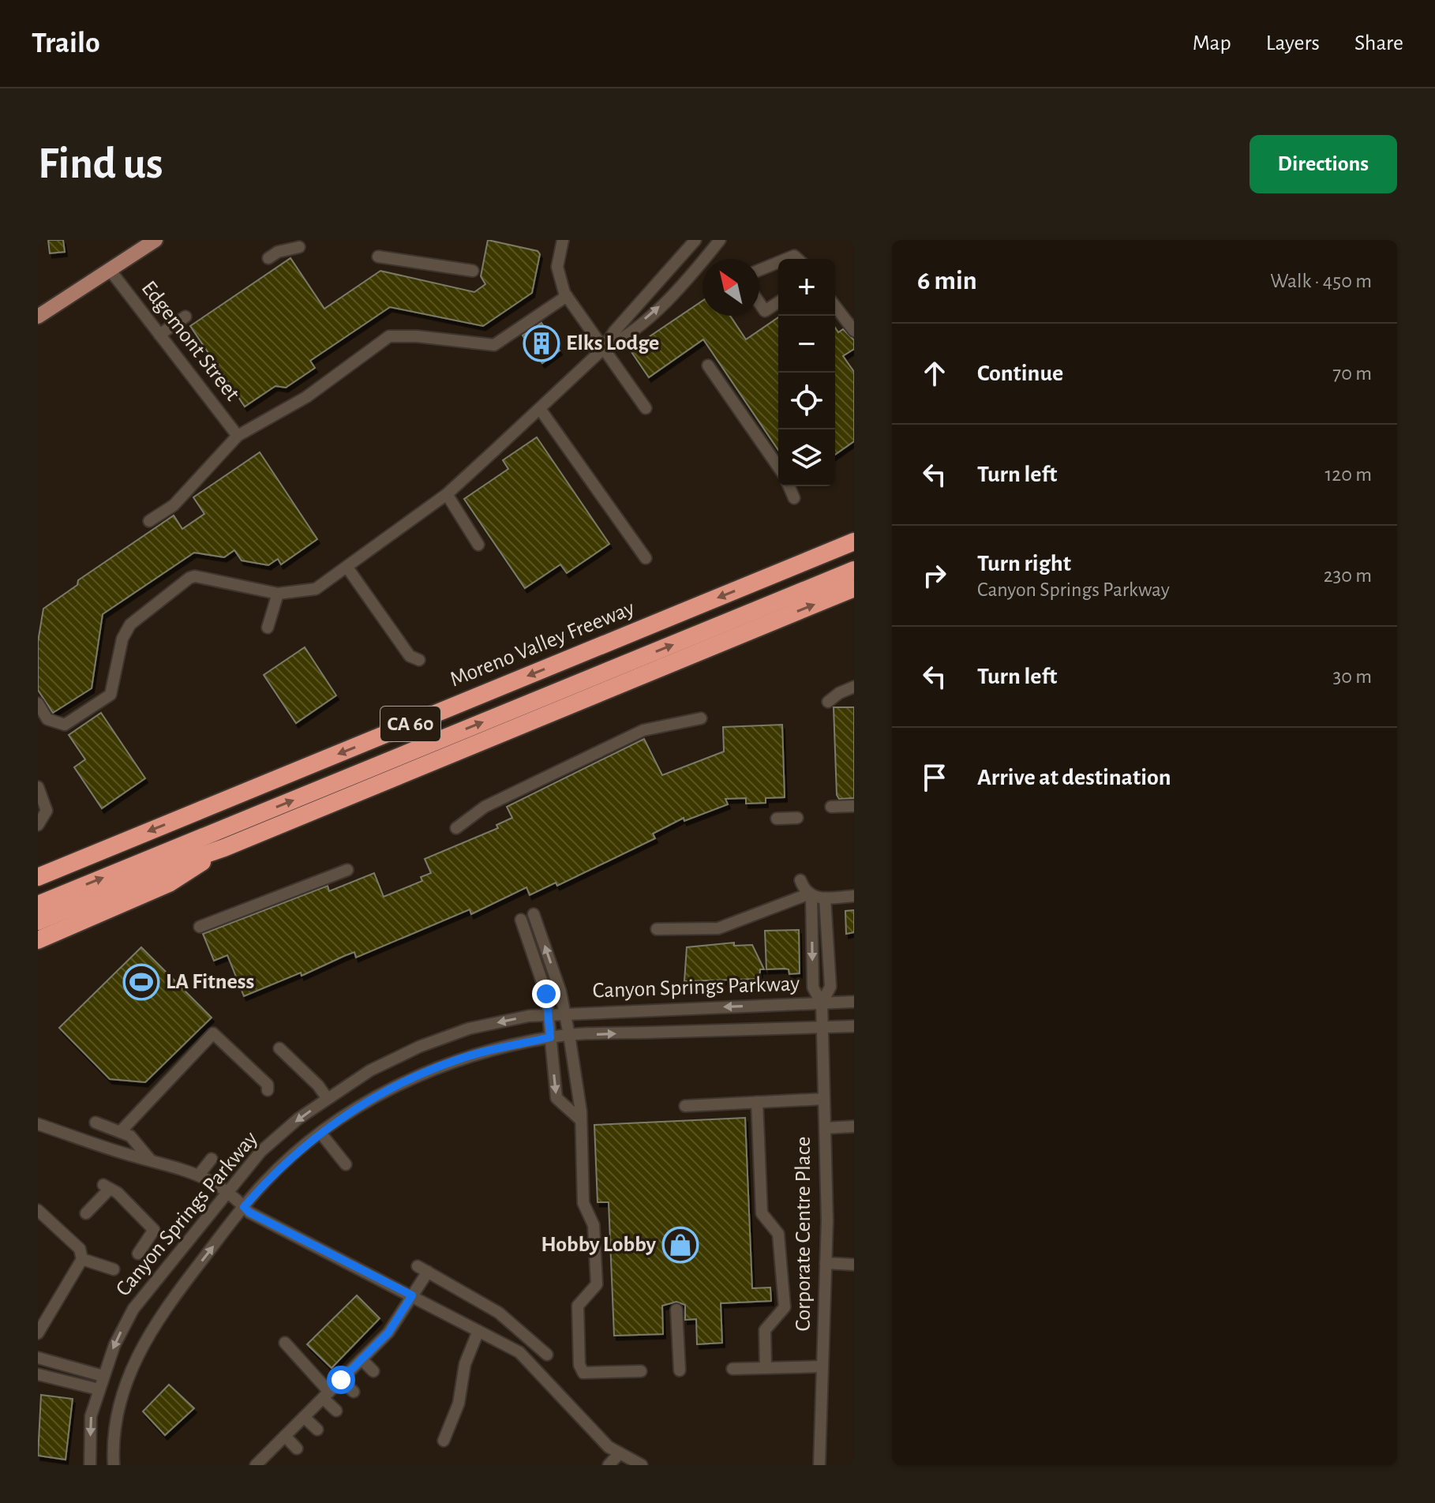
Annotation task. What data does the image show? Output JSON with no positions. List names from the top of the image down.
{
  "streets": {
    "highway": ["Moreno Valley Freeway", "CA 60"],
    "street": ["Edgemont Street", "Canyon Springs Parkway", "Corporate Centre Place"]
  },
  "crossings": [
    ["Canyon Springs Parkway", "Corporate Centre Place"]
  ],
  "places": {
    "building": ["Elks Lodge"],
    "sports": ["LA Fitness"],
    "shop": ["Hobby Lobby"]
  },
  "north": "top left",
  "page": {
    "header": "Trailo",
    "nav": ["Map", "Layers", "Share"],
    "buttons": "Directions",
    "title": "Find us",
    "heading": ["6 min", "Walk · 450 m"],
    "map_buttons": ["+", "−"],
    "list": [
      ["Continue", "70 m"],
      ["Turn left", "120 m"],
      ["Turn right", "Canyon Springs Parkway", "230 m"],
      ["Turn left", "30 m"],
      "Arrive at destination"
    ]
  }
}
